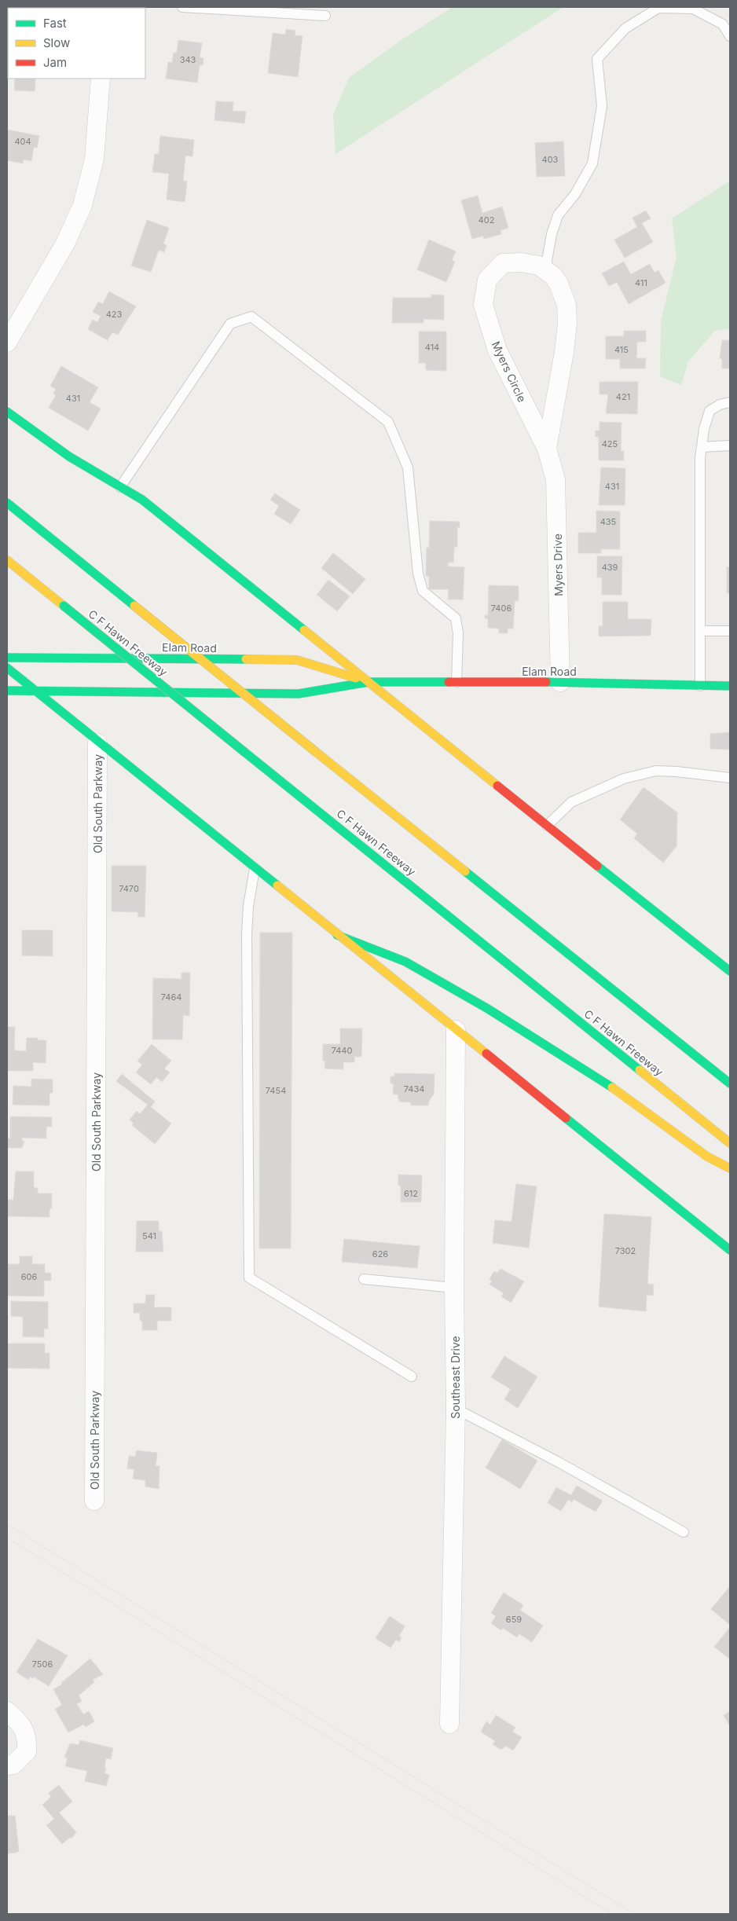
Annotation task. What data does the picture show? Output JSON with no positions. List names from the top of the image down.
{
  "streets": {
    "main road": ["C F Hawn Freeway", "Elam Road"],
    "street": [
      "Myers Circle",
      "Myers Drive",
      "Old South Parkway",
      "Southeast Drive"
    ]
  },
  "crossings": [
    ["Myers Circle", "Myers Drive"],
    ["Myers Drive", "Elam Road"]
  ],
  "house_numbers": [
    "343",
    "404",
    "403",
    "402",
    "411",
    "423",
    "414",
    "415",
    "421",
    "431",
    "425",
    "431",
    "435",
    "439",
    "7406",
    "7470",
    "7464",
    "7440",
    "7434",
    "7454",
    "612",
    "541",
    "7302",
    "626",
    "606",
    "659",
    "7506"
  ],
  "legend": ["Fast", "Slow", "Jam"]
}
